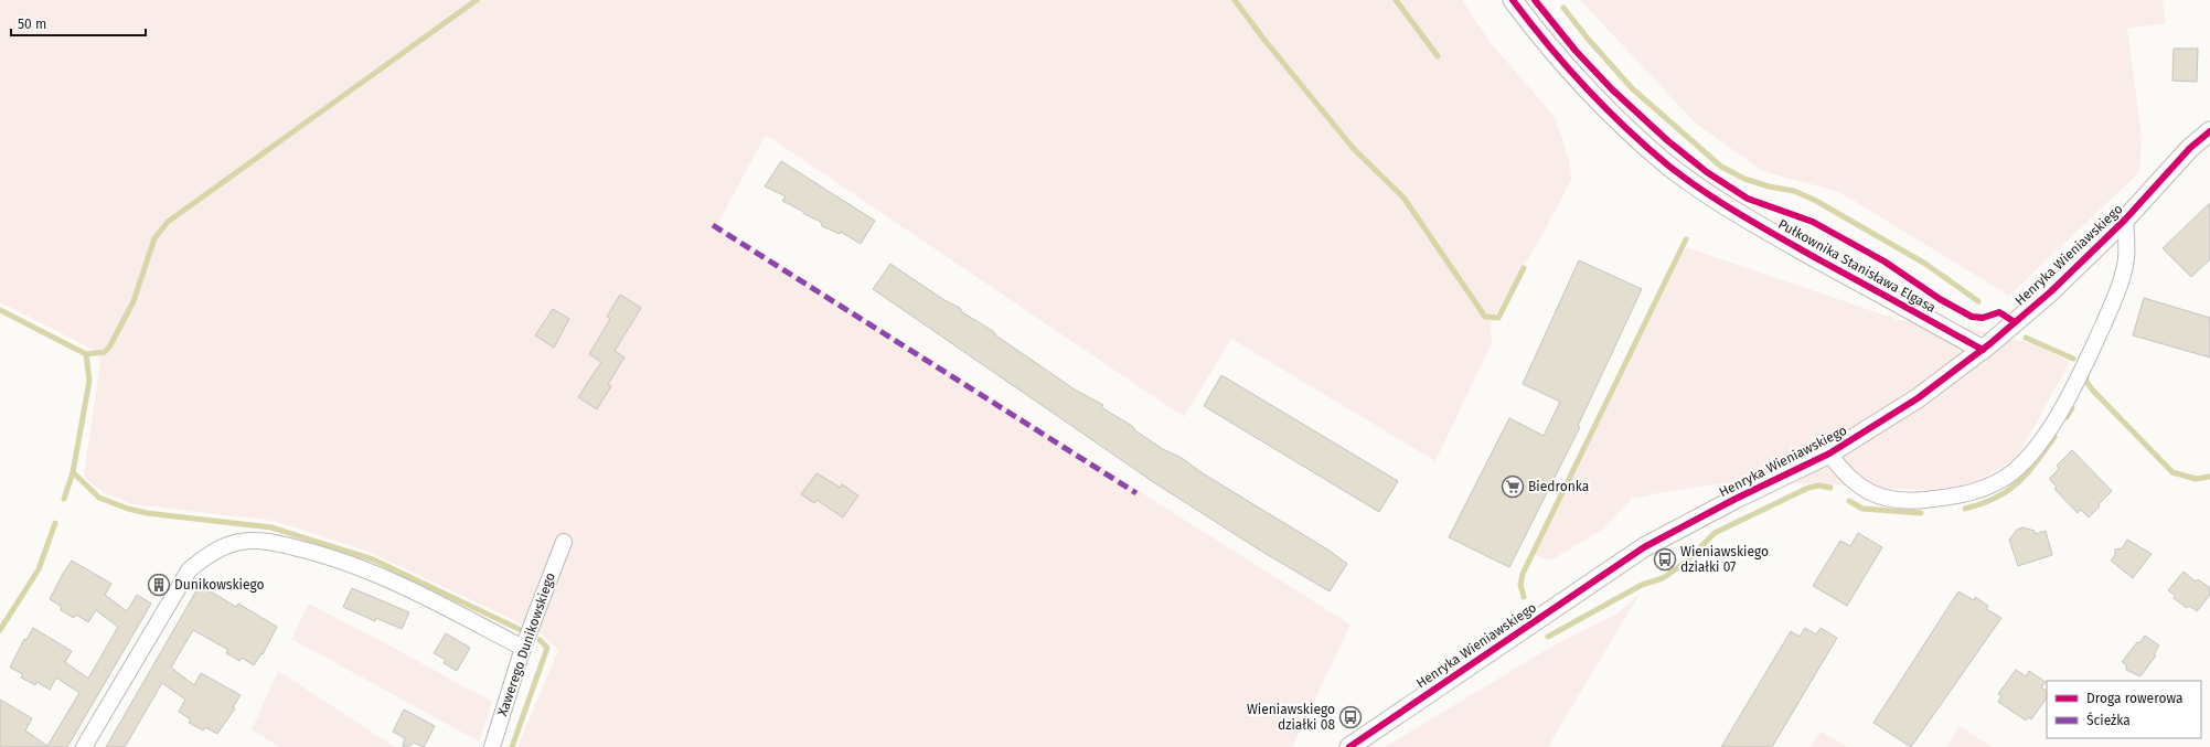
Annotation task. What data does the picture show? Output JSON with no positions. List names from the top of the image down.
{
  "streets": {
    "street": ["Henryka Wieniawskiego", "Pułkownika Stanisława Elgasa", "Xawerego Dunikowskiego"]
  },
  "crossings": [
    ["Henryka Wieniawskiego", "Pułkownika Stanisława Elgasa"]
  ],
  "places": {
    "supermarket": ["Biedronka"],
    "bus stop": ["Wieniawskiego działki 07", "Wieniawskiego działki 08"],
    "building": ["Dunikowskiego"]
  },
  "legend": ["Droga rowerowa", "Ścieżka"],
  "scale_bar": "50 m"
}
